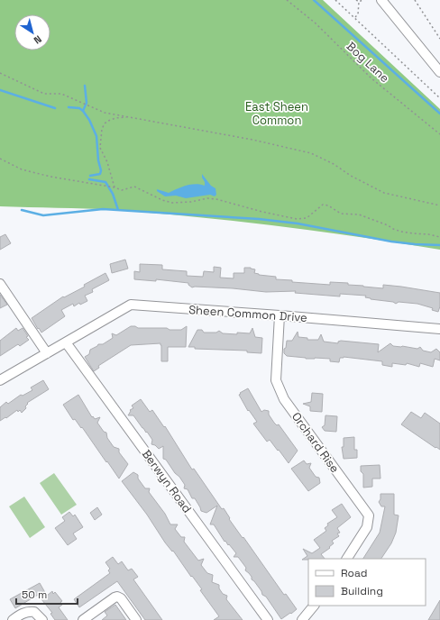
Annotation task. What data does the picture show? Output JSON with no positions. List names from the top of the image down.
{
  "streets": {
    "street": ["Sheen Common Drive", "Orchard Rise", "Berwyn Road"],
    "path": ["Bog Lane"]
  },
  "crossings": [
    ["Sheen Common Drive", "Orchard Rise"],
    ["Sheen Common Drive", "Berwyn Road"]
  ],
  "parks": ["East Sheen Common"],
  "legend": ["Road", "Building"],
  "scale_bar": "50 m",
  "north": "bottom right"
}
